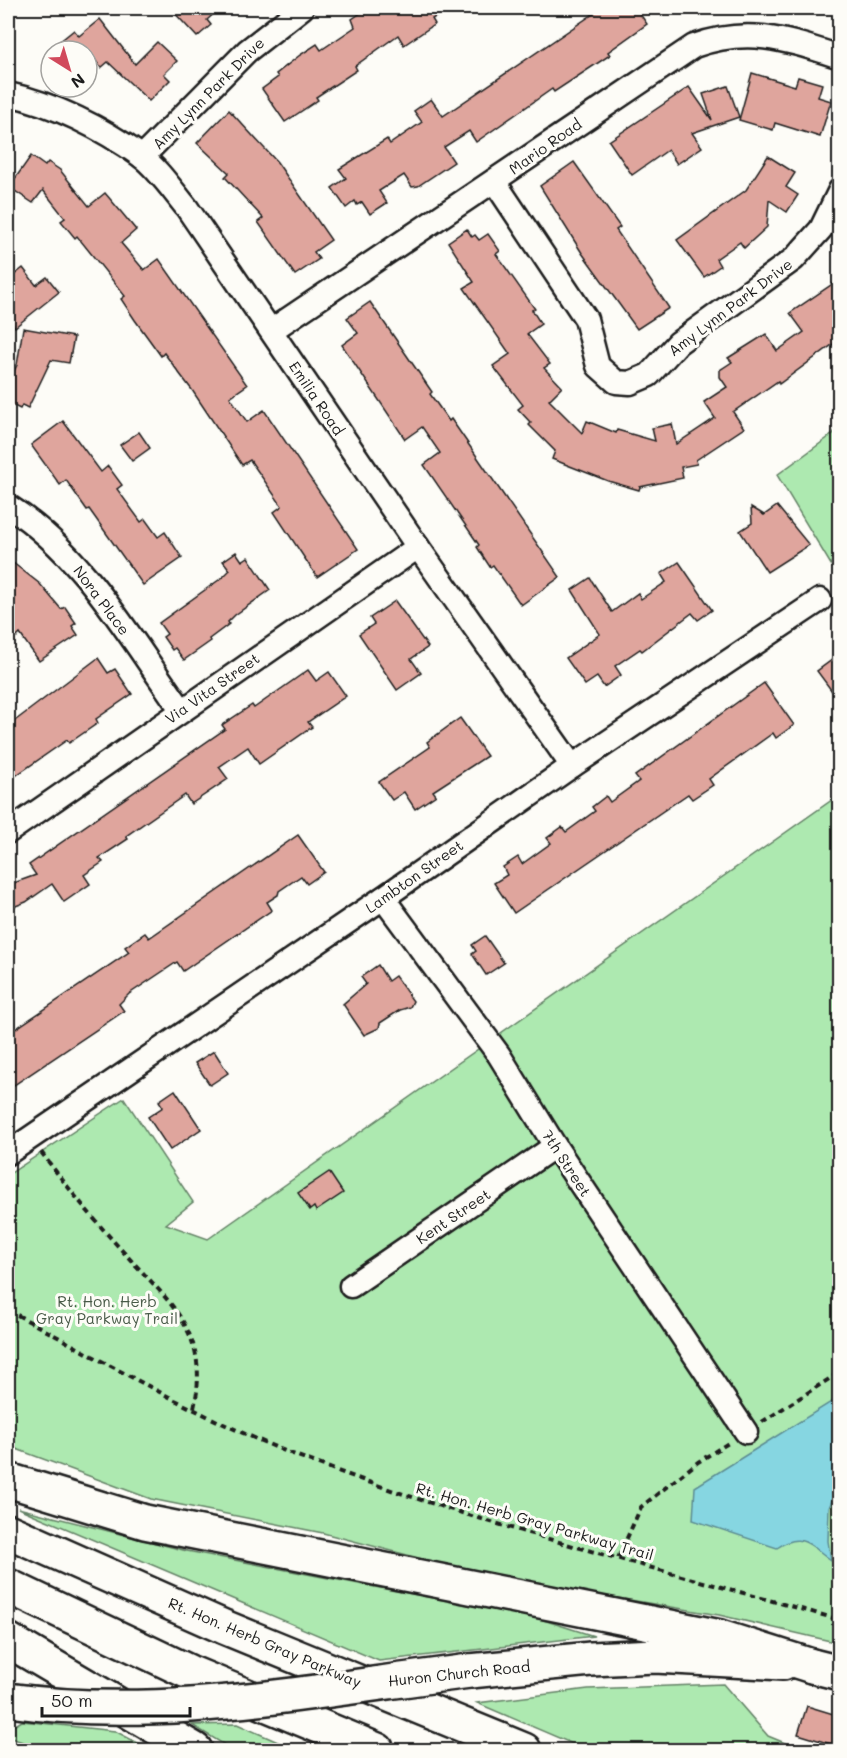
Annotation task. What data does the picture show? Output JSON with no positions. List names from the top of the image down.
{
  "streets": {
    "main road": ["Rt. Hon. Herb Gray Parkway", "Huron Church Road"],
    "street": [
      "Amy Lynn Park Drive",
      "Mario Road",
      "Emilia Road",
      "Nora Place",
      "Via Vita Street",
      "Lambton Street",
      "7th Street",
      "Kent Street"
    ],
    "path": ["Rt. Hon. Herb Gray Parkway Trail"]
  },
  "crossings": [
    ["Amy Lynn Park Drive", "Mario Road"],
    ["Amy Lynn Park Drive", "Emilia Road"],
    ["Mario Road", "Emilia Road"],
    ["Emilia Road", "Via Vita Street"],
    ["Emilia Road", "Lambton Street"],
    ["Nora Place", "Via Vita Street"],
    ["Lambton Street", "7th Street"],
    ["7th Street", "Kent Street"]
  ],
  "parks": ["Rt. Hon. Herb Gray Parkway Trail"],
  "scale_bar": "50 m",
  "north": "bottom right"
}
